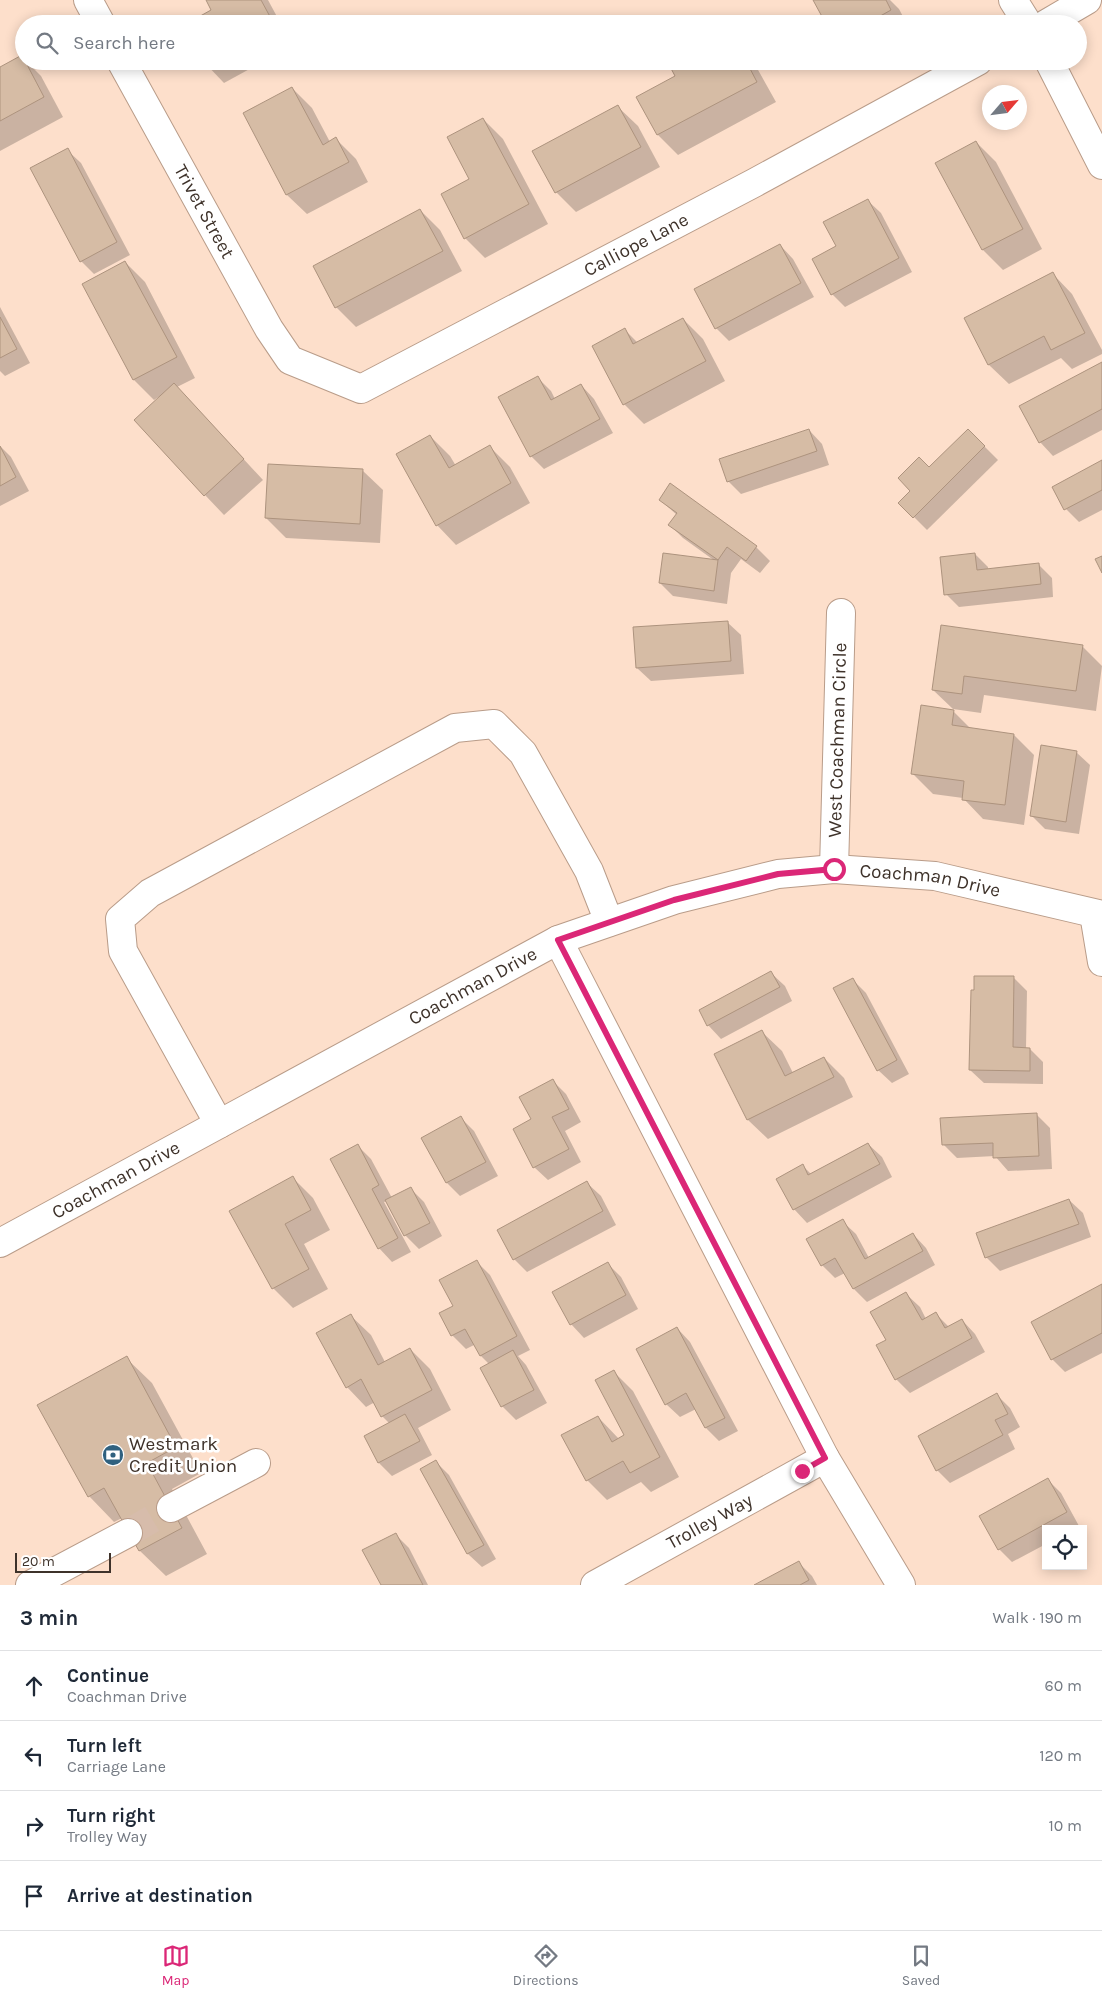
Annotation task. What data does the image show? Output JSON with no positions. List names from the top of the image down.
{
  "streets": {
    "street": [
      "Trivet Street",
      "Calliope Lane",
      "West Coachman Circle",
      "Coachman Drive",
      "Trolley Way"
    ]
  },
  "crossings": [
    ["Trivet Street", "Calliope Lane"],
    ["West Coachman Circle", "Coachman Drive"]
  ],
  "places": {
    "bank": ["Westmark Credit Union"]
  },
  "scale_bar": "20 m",
  "north": "top right",
  "page": {
    "search": "Search here",
    "scale": "20 m",
    "heading": ["3 min", "Walk · 190 m"],
    "list": [
      ["Continue", "Coachman Drive", "60 m"],
      ["Turn left", "Carriage Lane", "120 m"],
      ["Turn right", "Trolley Way", "10 m"],
      "Arrive at destination"
    ],
    "nav": ["Map", "Directions", "Saved"]
  }
}
